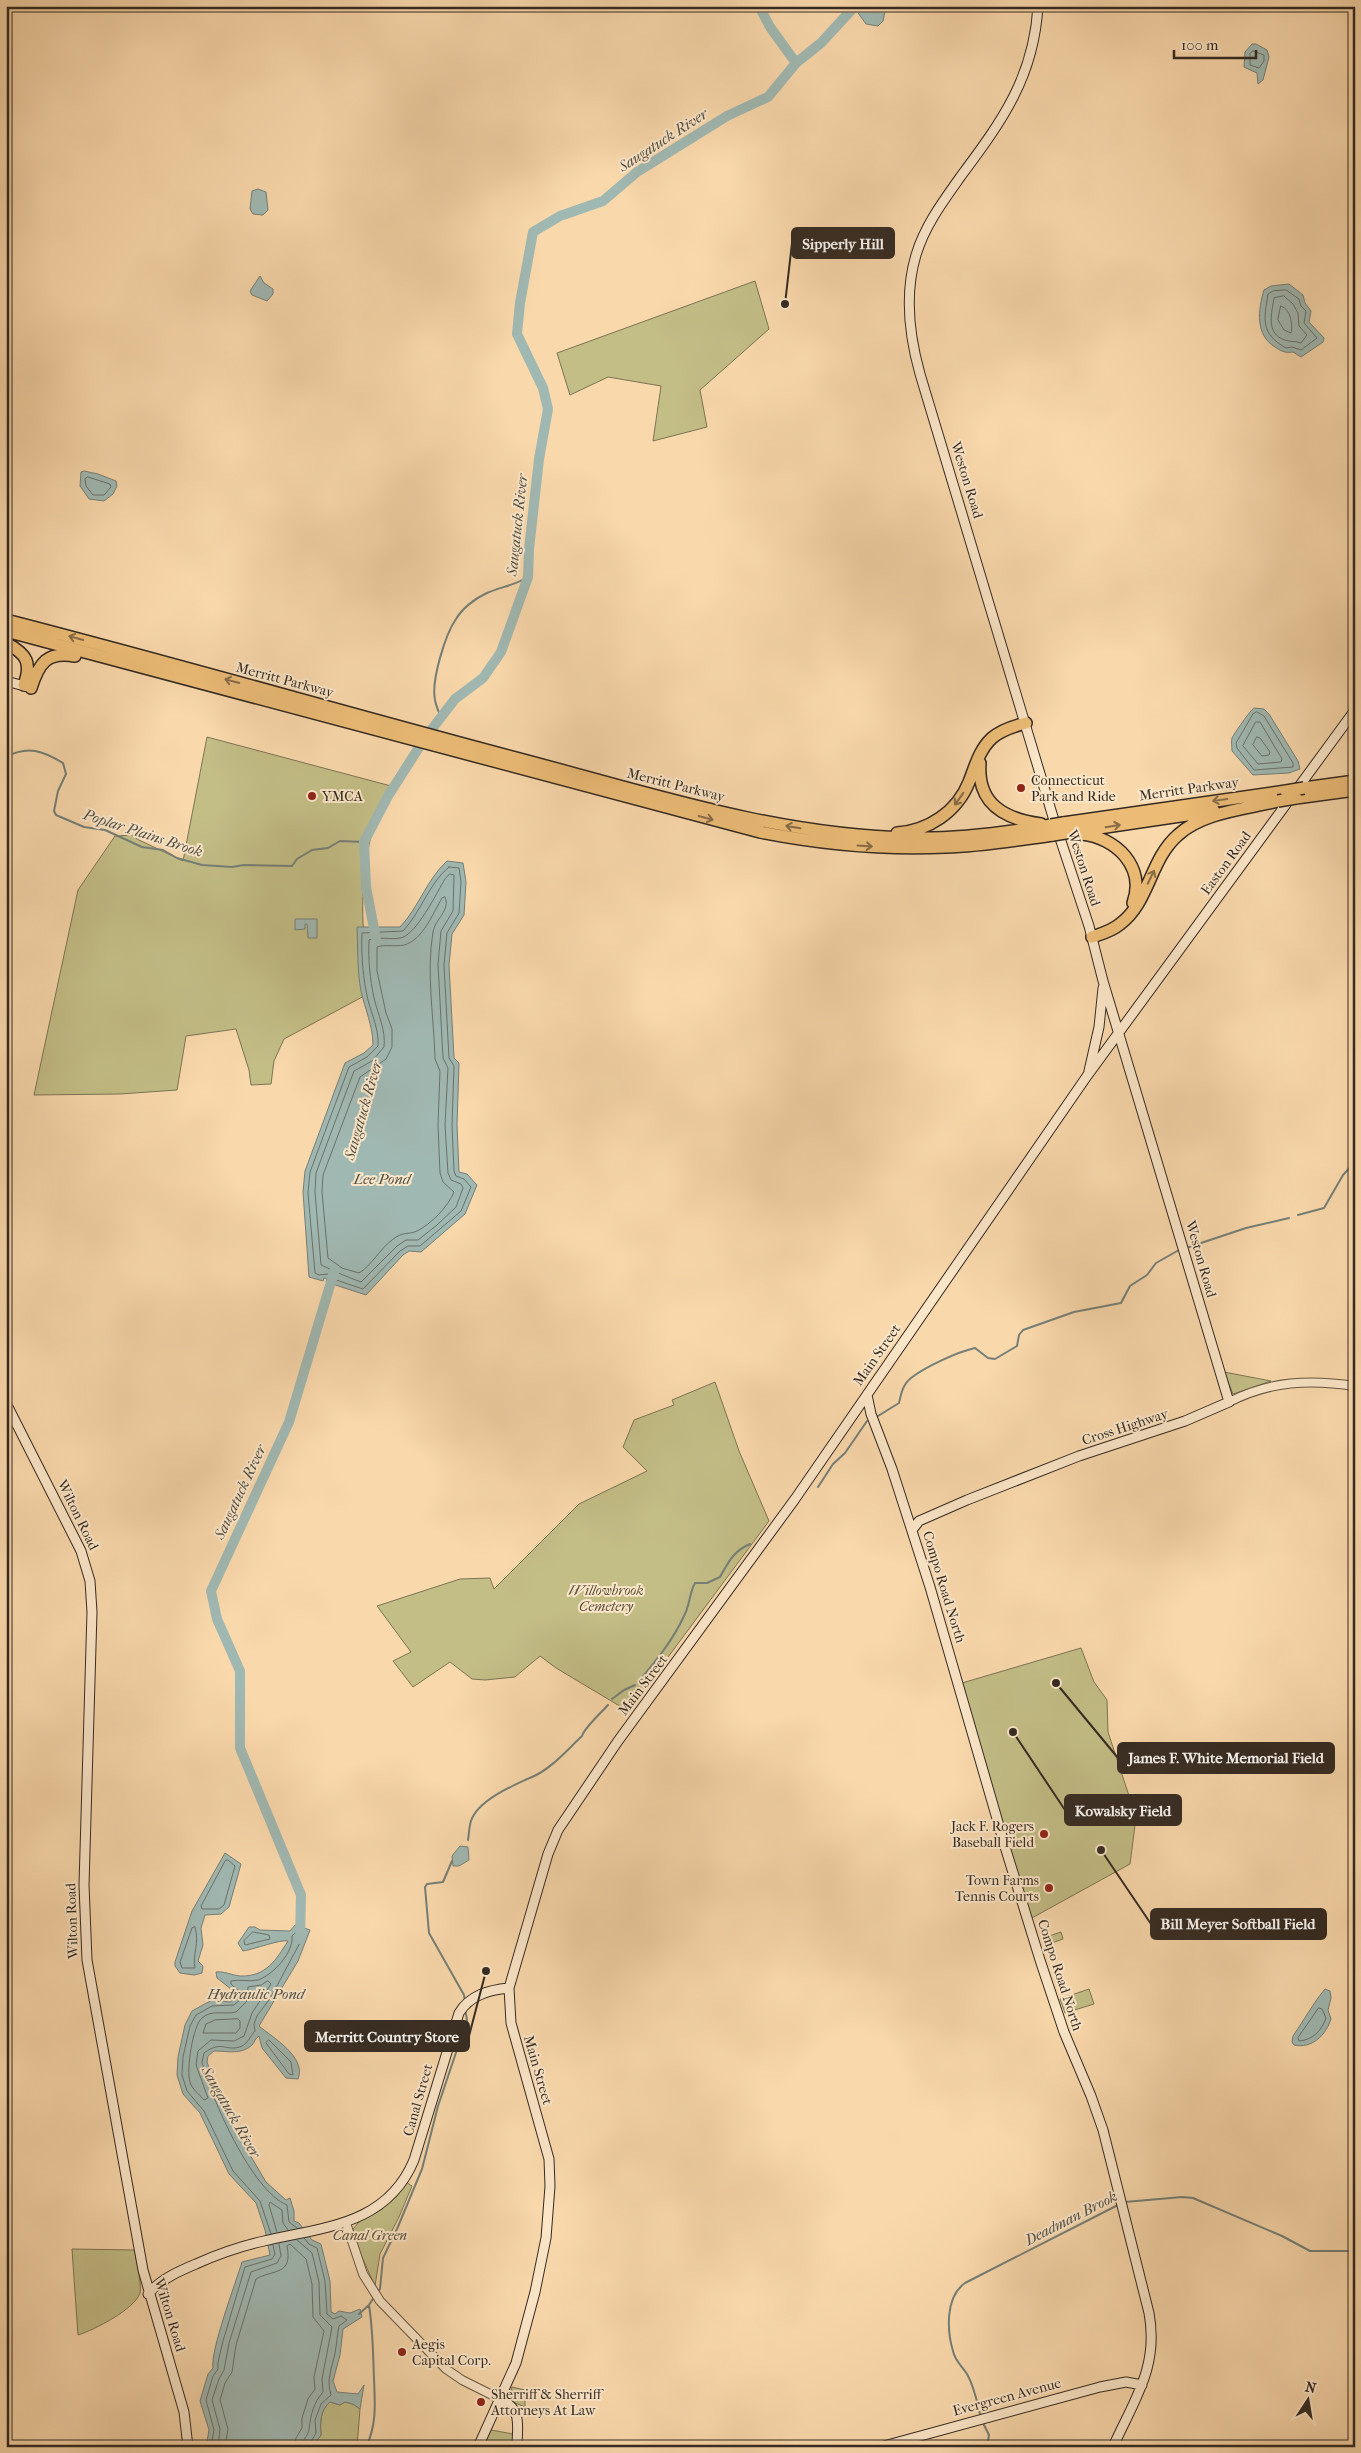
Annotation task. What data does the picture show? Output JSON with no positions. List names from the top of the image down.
{
  "streets": {
    "highway": ["Merritt Parkway"],
    "main road": [
      "Weston Road",
      "Easton Road",
      "Main Street",
      "Cross Highway",
      "Wilton Road",
      "Compo Road North",
      "Canal Street",
      "Evergreen Avenue"
    ]
  },
  "crossings": [
    ["Weston Road", "Easton Road"],
    ["Weston Road", "Main Street"],
    ["Weston Road", "Cross Highway"],
    ["Easton Road", "Main Street"],
    ["Main Street", "Compo Road North"],
    ["Main Street", "Canal Street"],
    ["Cross Highway", "Compo Road North"],
    ["Wilton Road", "Canal Street"],
    ["Compo Road North", "Evergreen Avenue"]
  ],
  "water": [
    "Saugatuck River",
    "Poplar Plains Brook",
    "Lee Pond",
    "Hydraulic Pond",
    "Deadman Brook"
  ],
  "parks": ["Willowbrook Cemetery", "Canal Green"],
  "places": [
    "Sipperly Hill",
    "Connecticut Park and Ride",
    "YMCA",
    "James F. White Memorial Field",
    "Kowalsky Field",
    "Jack F. Rogers Baseball Field",
    "Bill Meyer Softball Field",
    "Town Farms Tennis Courts",
    "Merritt Country Store",
    "Aegis Capital Corp.",
    "Sherriff & Sherriff Attorneys At Law"
  ],
  "scale_bar": "100 m",
  "north": "top"
}
